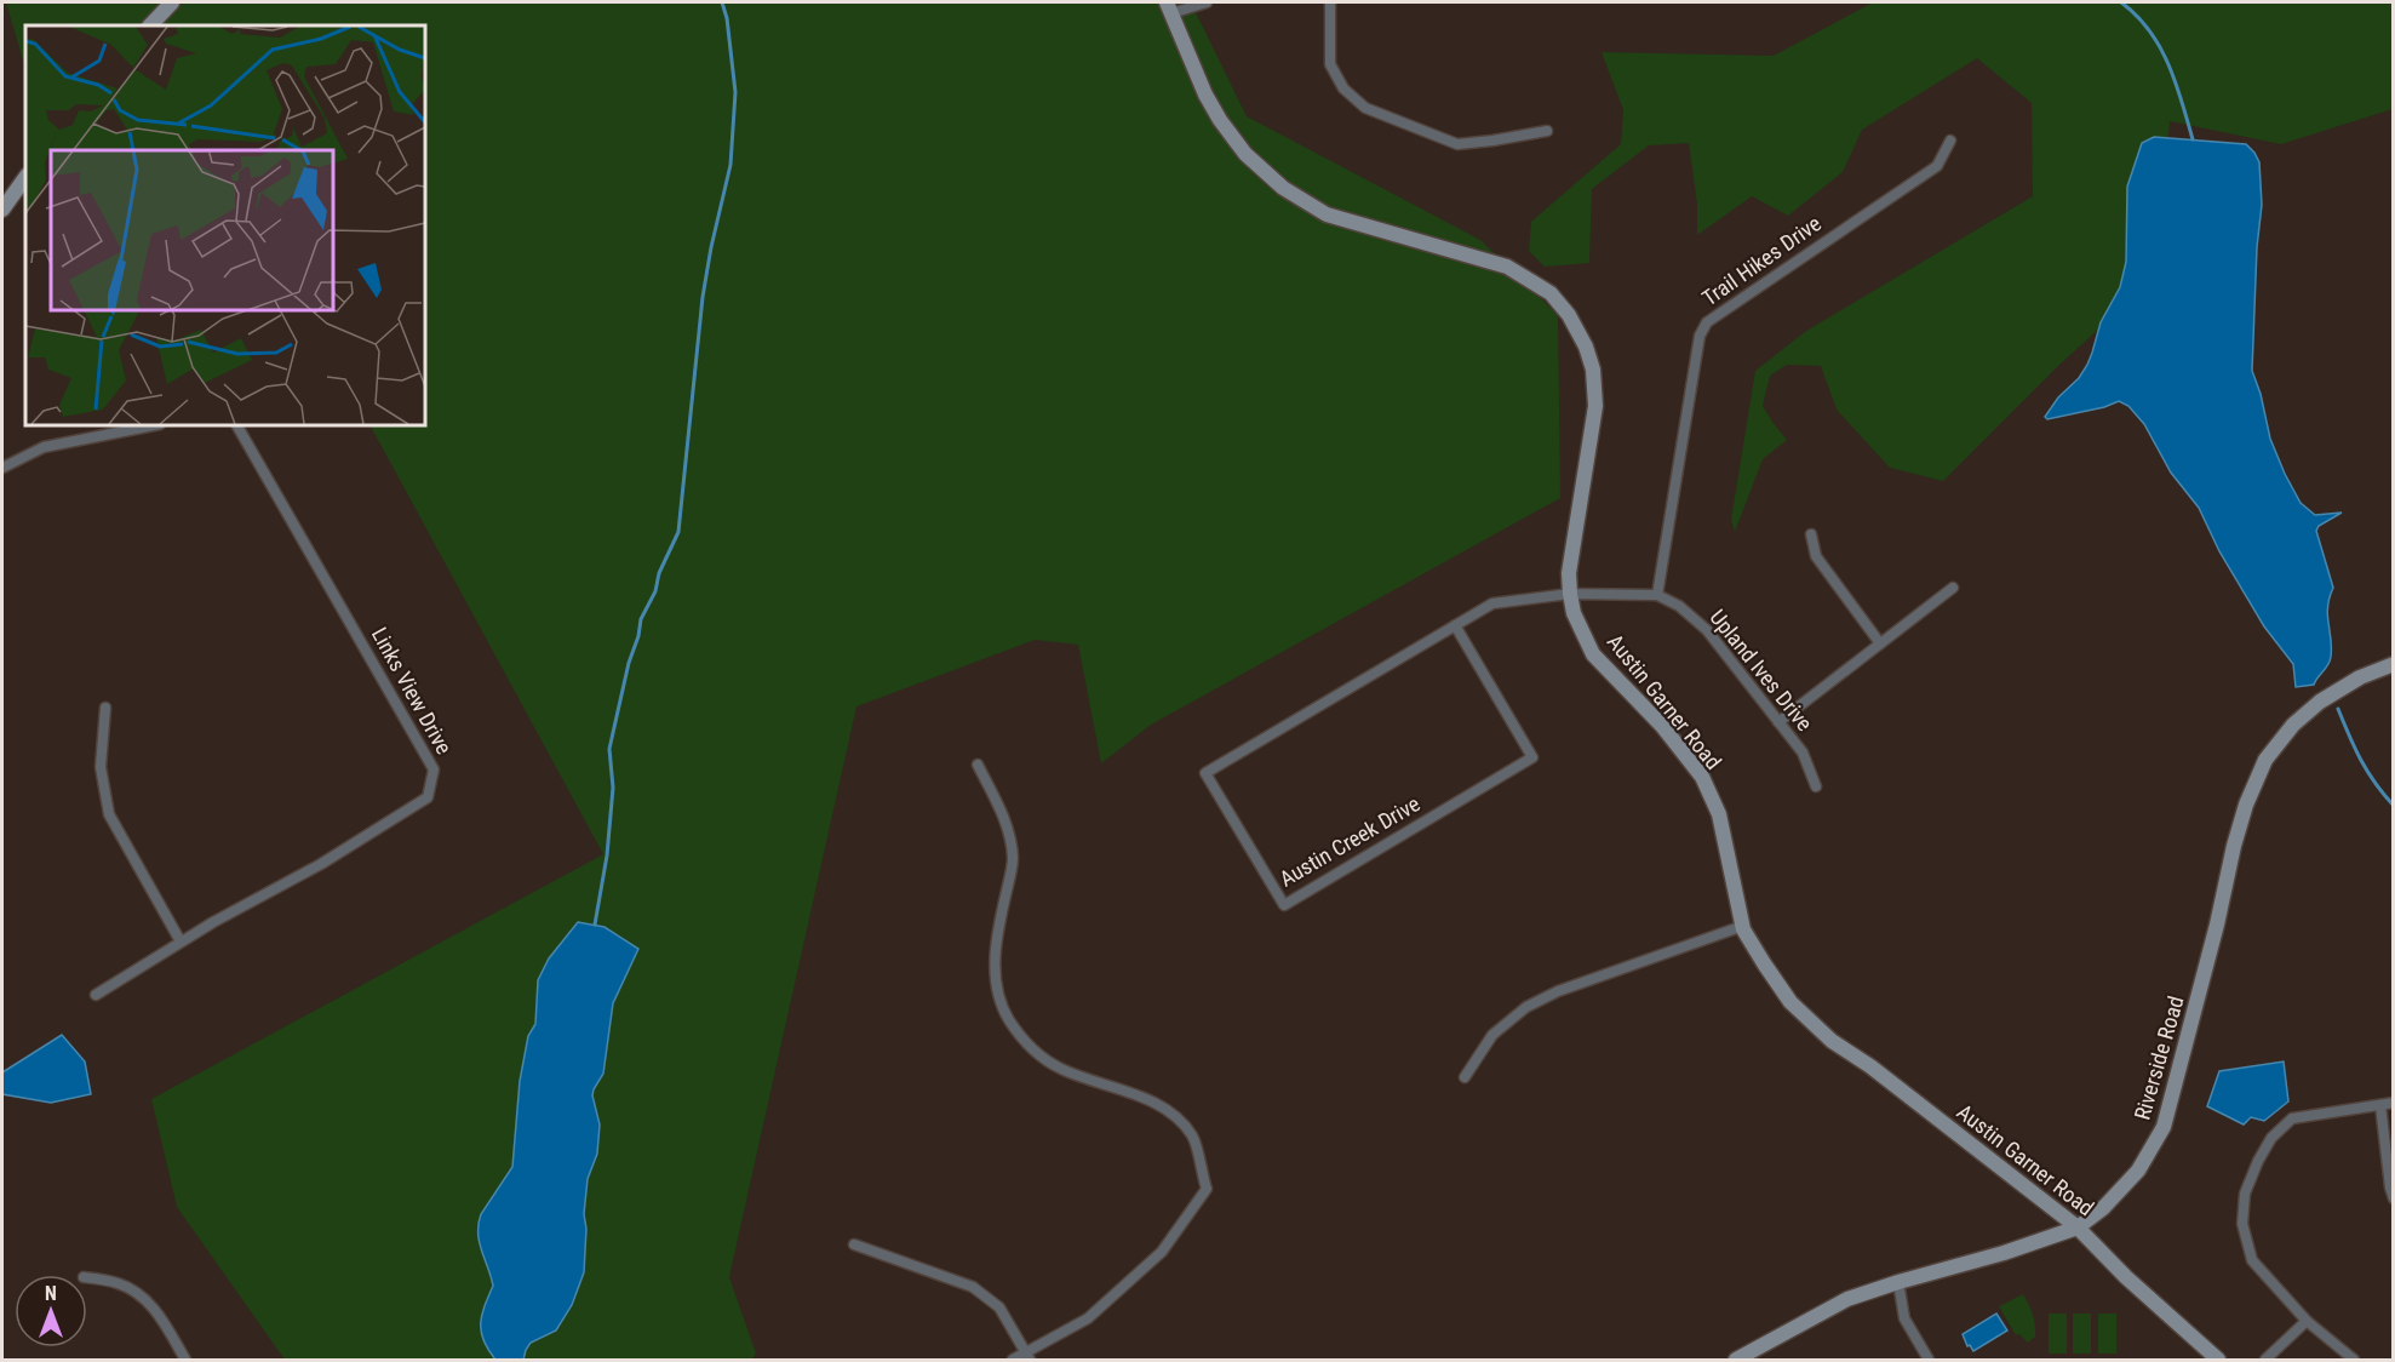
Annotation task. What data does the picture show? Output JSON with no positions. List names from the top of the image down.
{
  "streets": {
    "street": [
      "Trail Hikes Drive",
      "Upland Ives Drive",
      "Links View Drive",
      "Austin Garner Road",
      "Austin Creek Drive",
      "Riverside Road"
    ]
  },
  "crossings": [
    ["Trail Hikes Drive", "Upland Ives Drive"],
    ["Austin Garner Road", "Austin Creek Drive"],
    ["Austin Garner Road", "Riverside Road"]
  ],
  "north": "top"
}
